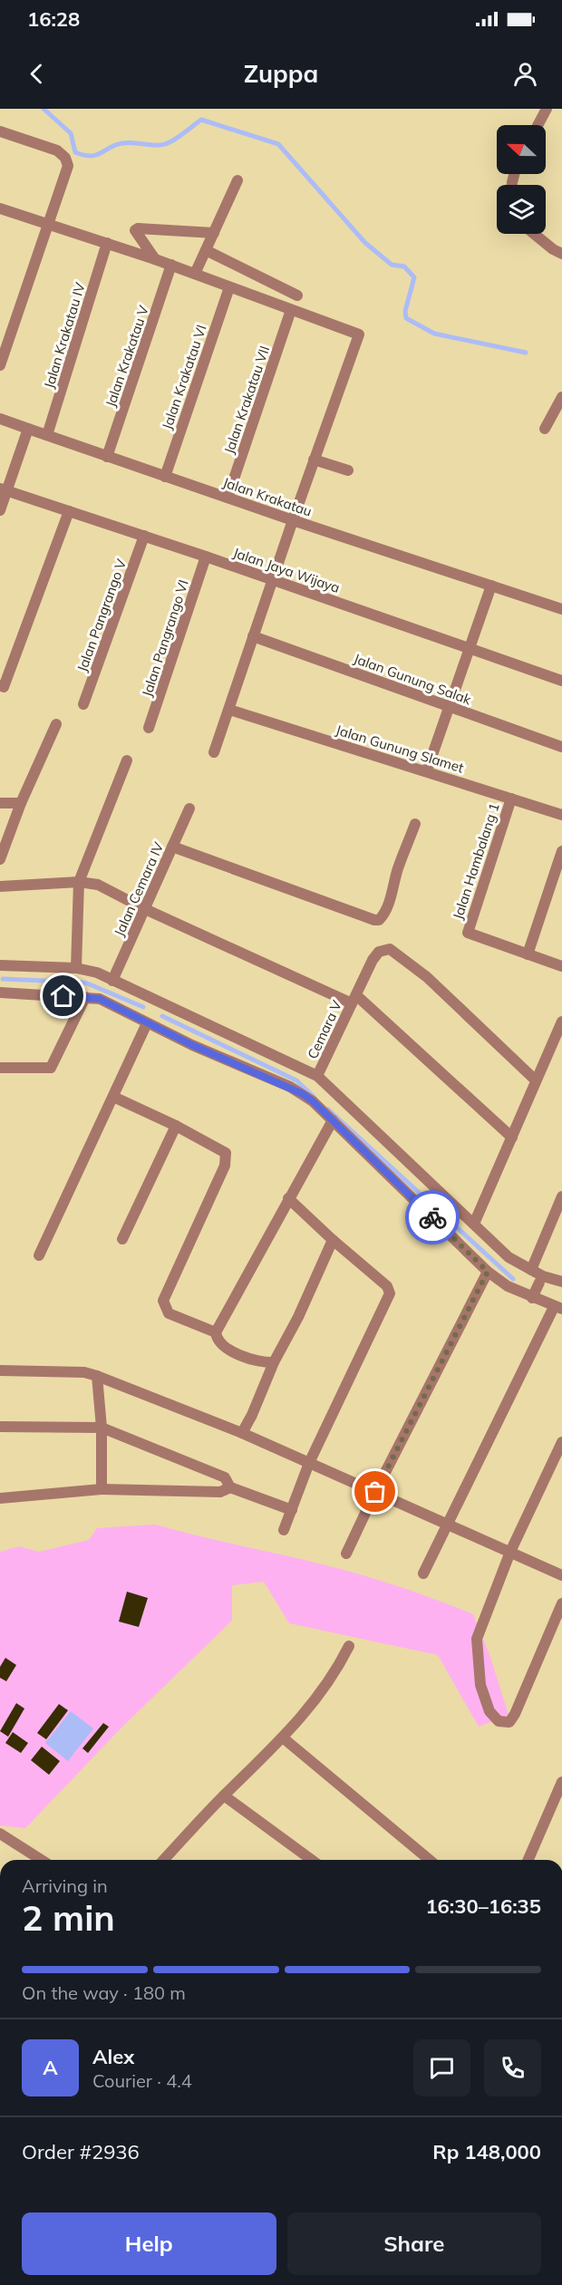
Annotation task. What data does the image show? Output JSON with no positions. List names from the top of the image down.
{
  "streets": {
    "street": [
      "Jalan Krakatau IV",
      "Jalan Krakatau V",
      "Jalan Krakatau VI",
      "Jalan Krakatau VII",
      "Jalan Krakatau",
      "Jalan Jaya Wijaya",
      "Jalan Pangrango V",
      "Jalan Pangrango VI",
      "Jalan Gunung Salak",
      "Jalan Gunung Slamet",
      "Jalan Hambalang 1",
      "Jalan Cemara IV",
      "Cemara V"
    ]
  },
  "crossings": [
    ["Jalan Krakatau IV", "Jalan Krakatau"],
    ["Jalan Krakatau V", "Jalan Krakatau"],
    ["Jalan Krakatau VI", "Jalan Krakatau"],
    ["Jalan Krakatau VII", "Jalan Krakatau"],
    ["Jalan Jaya Wijaya", "Jalan Pangrango V"],
    ["Jalan Jaya Wijaya", "Jalan Pangrango VI"],
    ["Jalan Gunung Slamet", "Jalan Hambalang 1"]
  ],
  "north": "left",
  "page": {
    "status": "16:28",
    "header": "Zuppa",
    "heading": ["2 min", "Arriving in", "16:30–16:35"],
    "panel": [
      "Alex",
      "Courier · 4.4",
      "Order #2936",
      "Rp 148,000"
    ],
    "bar": "On the way · 180 m",
    "round": "A",
    "buttons": ["Help", "Share"]
  }
}
